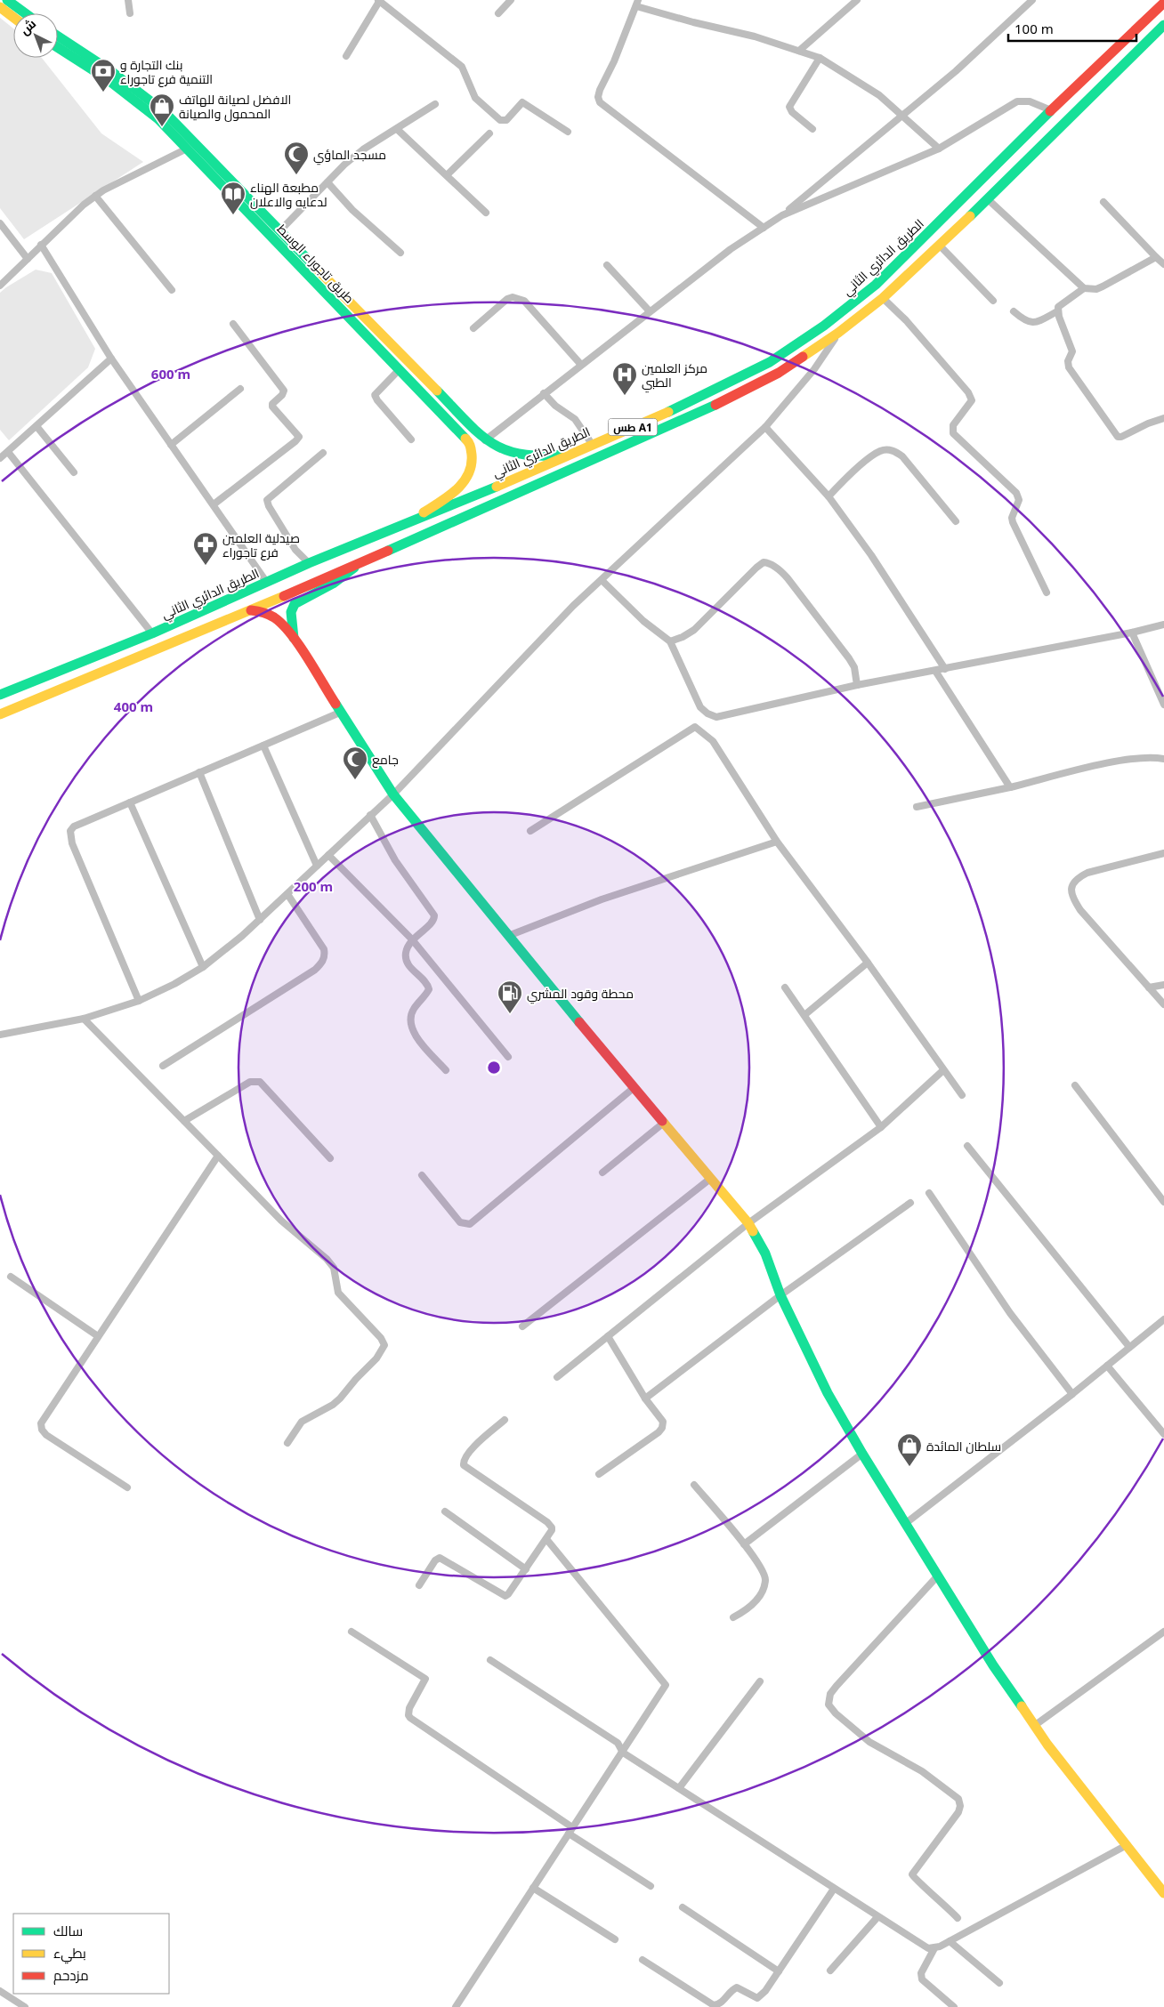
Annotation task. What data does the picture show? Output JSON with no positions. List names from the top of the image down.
{
  "streets": {
    "main road": ["الطريق الدائري الثاني", "طريق تاجوراء الوسط", "طس A1"]
  },
  "crossings": [
    ["الطريق الدائري الثاني", "طريق تاجوراء الوسط"]
  ],
  "places": {
    "bank": ["بنك التجارة و التنمية فرع تاجوراء"],
    "shop": ["الافضل لصيانة للهاتف المحمول والصيانة", "سلطان المائدة"],
    "mosque": ["مسجد الماؤي", "جامع"],
    "library": ["مطبعة الهناء لدعايه والاعلان"],
    "hospital": ["مركز العلمين الطبي"],
    "pharmacy": ["صيدلية العلمين فرع تاجوراء"],
    "fuel station": ["محطة وقود المشري"]
  },
  "legend": ["سالك", "بطيء", "مزدحم"],
  "scale_bar": "100 m",
  "north": "top left",
  "rings": ["600 m", "400 m", "200 m"]
}
